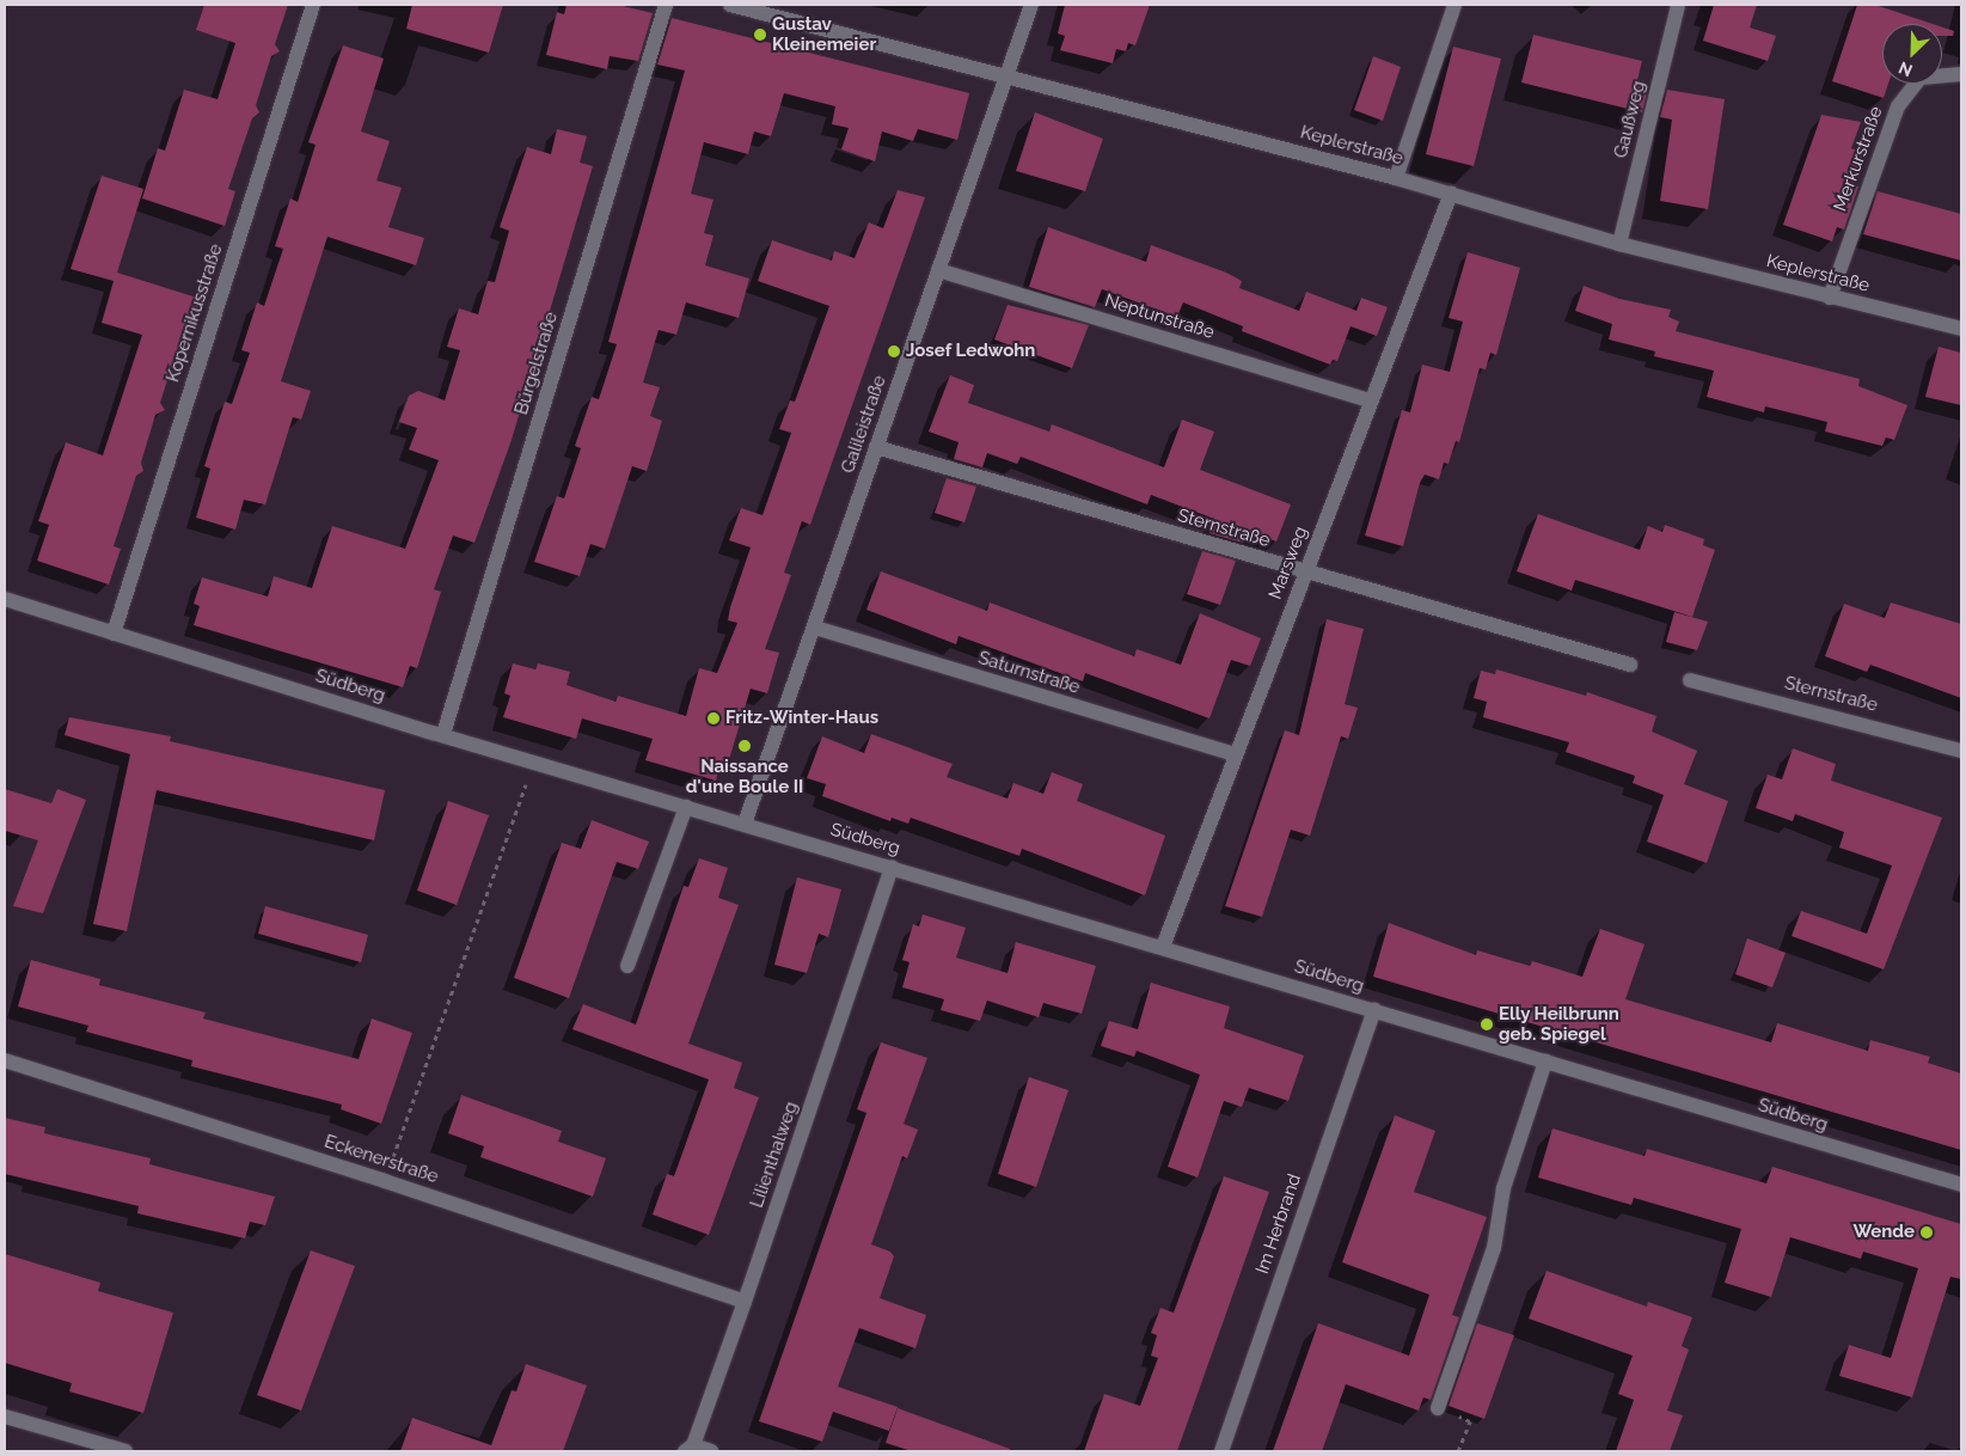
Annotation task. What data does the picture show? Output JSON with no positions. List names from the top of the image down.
{
  "streets": {
    "street": [
      "Gaußweg",
      "Keplerstraße",
      "Merkurstraße",
      "Kopernikusstraße",
      "Neptunstraße",
      "Bürgelstraße",
      "Galileistraße",
      "Sternstraße",
      "Marsweg",
      "Saturnstraße",
      "Südberg",
      "Lilienthalweg",
      "Eckenerstraße",
      "Im Herbrand"
    ]
  },
  "crossings": [
    ["Gaußweg", "Keplerstraße"],
    ["Keplerstraße", "Merkurstraße"],
    ["Keplerstraße", "Galileistraße"],
    ["Keplerstraße", "Marsweg"],
    ["Kopernikusstraße", "Südberg"],
    ["Neptunstraße", "Galileistraße"],
    ["Neptunstraße", "Marsweg"],
    ["Bürgelstraße", "Südberg"],
    ["Galileistraße", "Sternstraße"],
    ["Galileistraße", "Saturnstraße"],
    ["Galileistraße", "Südberg"],
    ["Sternstraße", "Marsweg"],
    ["Marsweg", "Saturnstraße"],
    ["Marsweg", "Südberg"],
    ["Südberg", "Lilienthalweg"],
    ["Südberg", "Im Herbrand"],
    ["Lilienthalweg", "Eckenerstraße"]
  ],
  "places": [
    "Gustav Kleinemeier",
    "Josef Ledwohn",
    "Fritz-Winter-Haus",
    "Naissance d'une Boule II",
    "Elly Heilbrunn geb. Spiegel",
    "Wende"
  ],
  "north": "bottom left"
}
